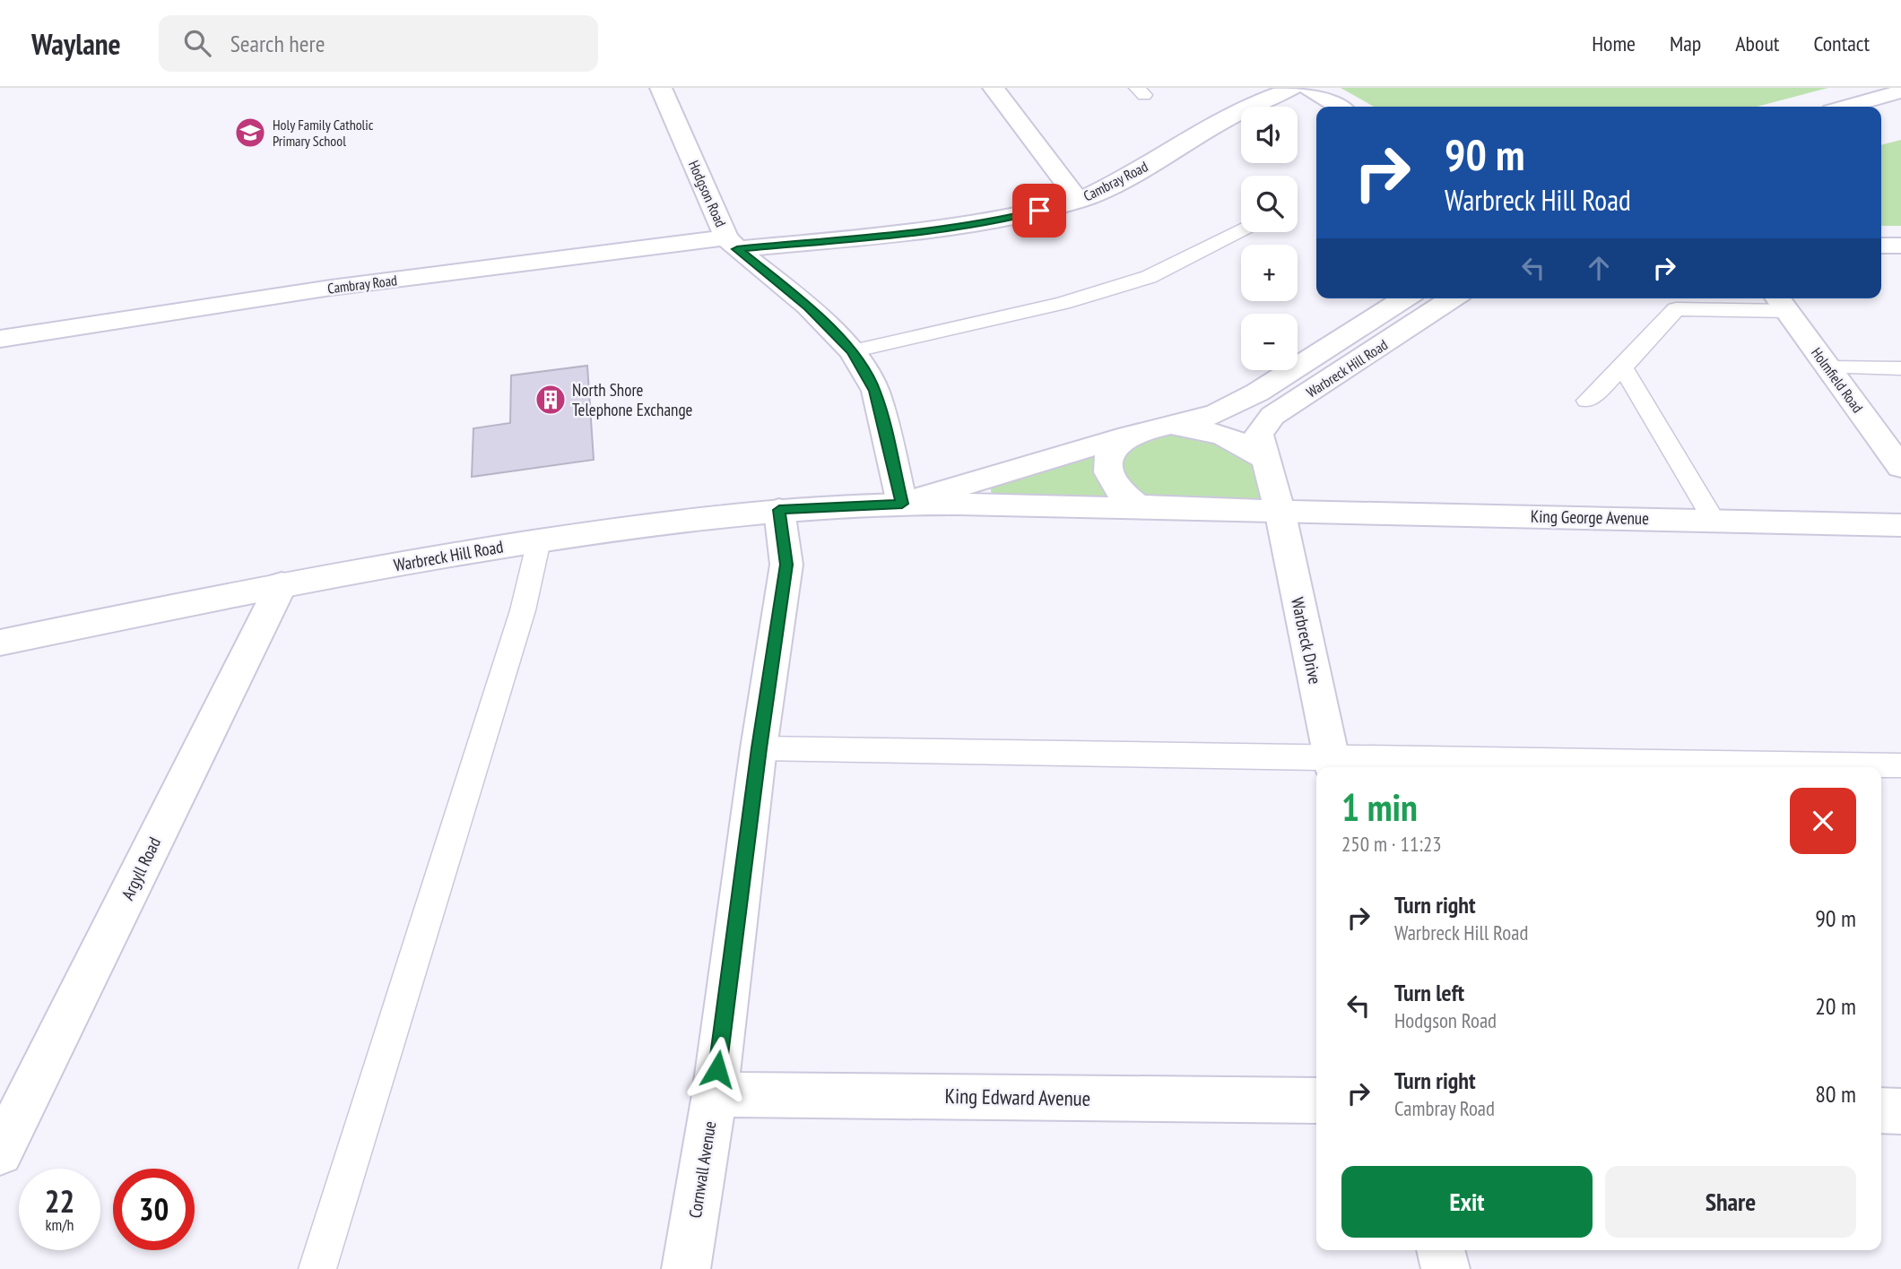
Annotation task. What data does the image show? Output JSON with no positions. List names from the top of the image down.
{
  "streets": {
    "street": [
      "Cambray Road",
      "Hodgson Road",
      "Warbreck Hill Road",
      "Holmfield Road",
      "King George Avenue",
      "Warbreck Drive",
      "Argyll Road",
      "King Edward Avenue",
      "Cornwall Avenue"
    ]
  },
  "crossings": [
    ["Cambray Road", "Hodgson Road"],
    ["Hodgson Road", "Warbreck Hill Road"],
    ["Warbreck Hill Road", "King George Avenue"],
    ["Warbreck Hill Road", "Warbreck Drive"],
    ["Warbreck Hill Road", "Argyll Road"],
    ["Warbreck Hill Road", "Cornwall Avenue"],
    ["King George Avenue", "Warbreck Drive"],
    ["King Edward Avenue", "Cornwall Avenue"]
  ],
  "places": {
    "school or university": ["Holy Family Catholic Primary School"],
    "building": ["North Shore Telephone Exchange"]
  },
  "page": {
    "header": "Waylane",
    "search": "Search here",
    "nav": [
      "Home",
      "Map",
      "About",
      "Contact"
    ],
    "map_buttons": ["+", "−"],
    "turn": ["90 m", "Warbreck Hill Road"],
    "heading": ["1 min", "250 m · 11:23"],
    "list": [
      {
        "name": "Turn right",
        "note": "Warbreck Hill Road",
        "value": "90 m"
      },
      {
        "name": "Turn left",
        "note": "Hodgson Road",
        "value": "20 m"
      },
      {
        "name": "Turn right",
        "note": "Cambray Road",
        "value": "80 m"
      }
    ],
    "buttons": ["Exit", "Share"],
    "speed": "22 km/h",
    "limit": "30"
  }
}
